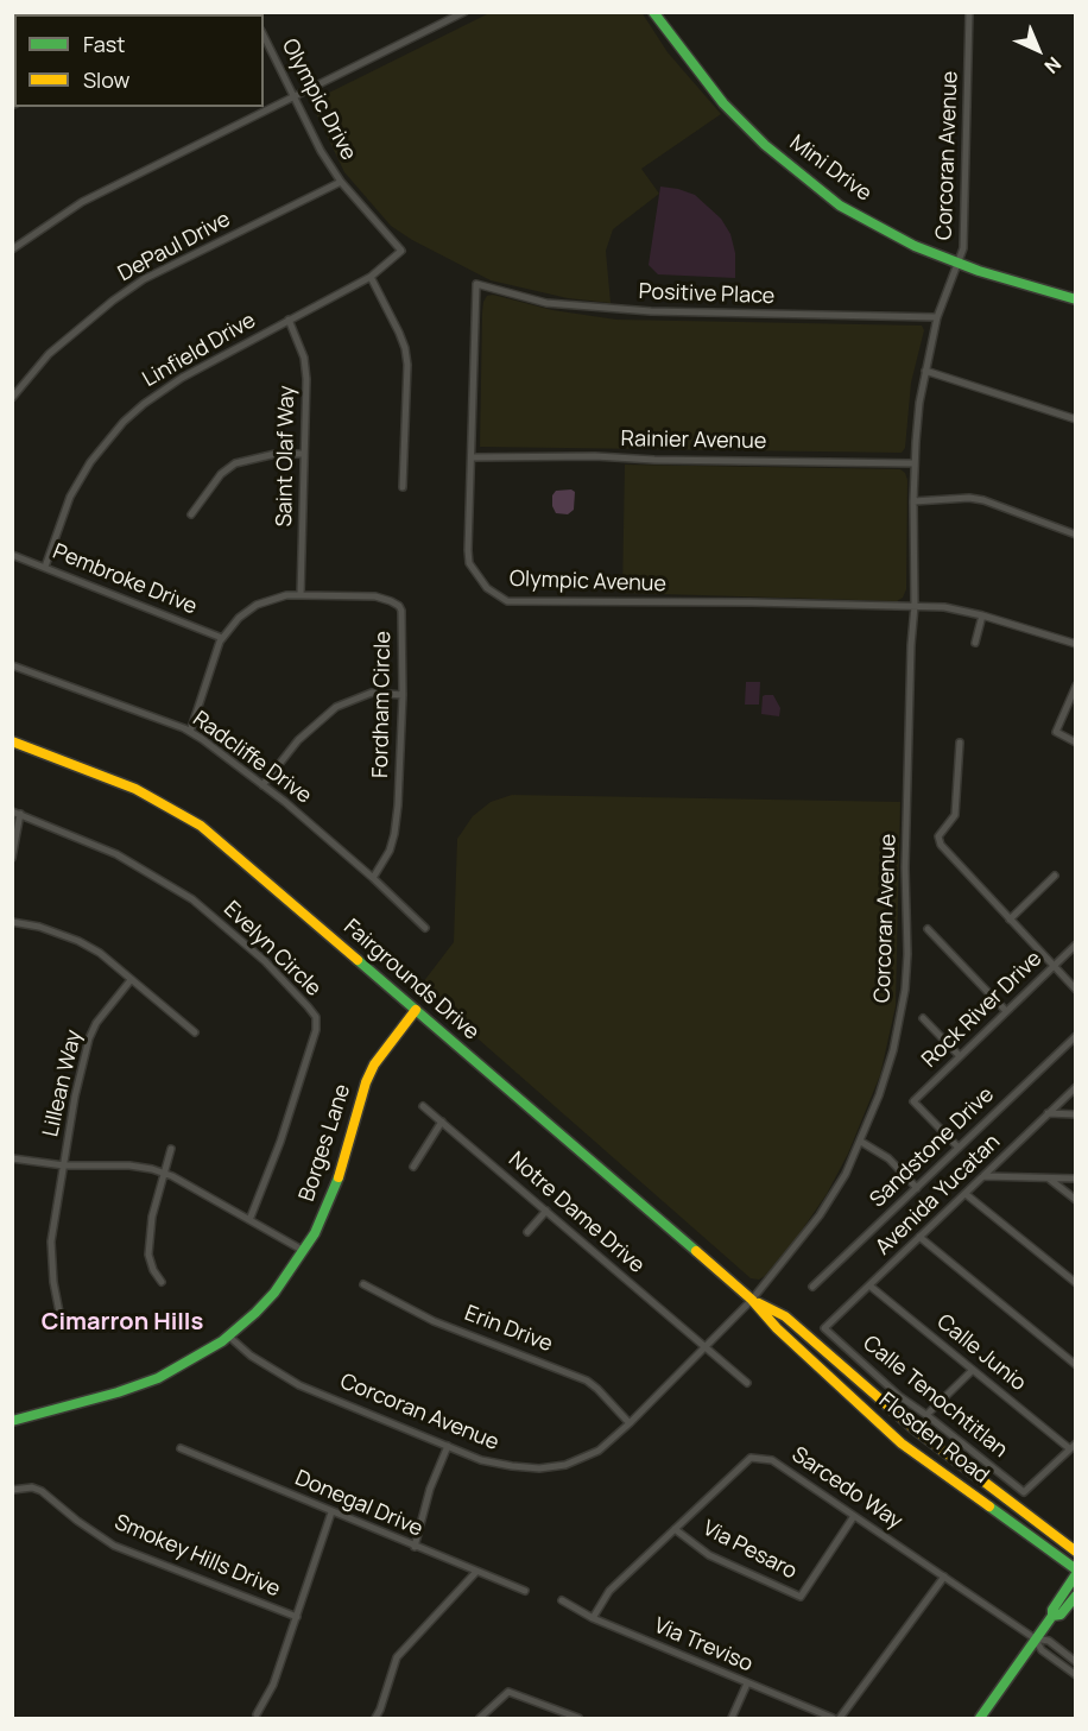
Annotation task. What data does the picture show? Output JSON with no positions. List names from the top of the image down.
{
  "streets": {
    "main road": [
      "Mini Drive",
      "Fairgrounds Drive",
      "Borges Lane",
      "Flosden Road"
    ],
    "street": [
      "Olympic Drive",
      "Corcoran Avenue",
      "DePaul Drive",
      "Positive Place",
      "Linfield Drive",
      "Rainier Avenue",
      "Saint Olaf Way",
      "Pembroke Drive",
      "Olympic Avenue",
      "Fordham Circle",
      "Radcliffe Drive",
      "Evelyn Circle",
      "Rock River Drive",
      "Lillean Way",
      "Sandstone Drive",
      "Avenida Yucatan",
      "Notre Dame Drive",
      "Erin Drive",
      "Calle Junio",
      "Calle Tenochtitlan",
      "Sarcedo Way",
      "Donegal Drive",
      "Via Pesaro",
      "Smokey Hills Drive",
      "Via Treviso"
    ]
  },
  "crossings": [
    ["Olympic Drive", "DePaul Drive"],
    ["Olympic Drive", "Linfield Drive"],
    ["Corcoran Avenue", "Mini Drive"],
    ["Corcoran Avenue", "Positive Place"],
    ["Corcoran Avenue", "Rainier Avenue"],
    ["Corcoran Avenue", "Olympic Avenue"],
    ["Corcoran Avenue", "Fairgrounds Drive"],
    ["Corcoran Avenue", "Borges Lane"],
    ["Corcoran Avenue", "Notre Dame Drive"],
    ["Corcoran Avenue", "Erin Drive"],
    ["Positive Place", "Olympic Avenue"],
    ["Linfield Drive", "Saint Olaf Way"],
    ["Linfield Drive", "Pembroke Drive"],
    ["Rainier Avenue", "Olympic Avenue"],
    ["Saint Olaf Way", "Fordham Circle"],
    ["Pembroke Drive", "Fordham Circle"],
    ["Fordham Circle", "Radcliffe Drive"],
    ["Fairgrounds Drive", "Borges Lane"],
    ["Fairgrounds Drive", "Flosden Road"],
    ["Rock River Drive", "Sandstone Drive"],
    ["Avenida Yucatan", "Calle Junio"],
    ["Avenida Yucatan", "Calle Tenochtitlan"],
    ["Calle Junio", "Calle Tenochtitlan"],
    ["Sarcedo Way", "Via Pesaro"],
    ["Sarcedo Way", "Via Treviso"]
  ],
  "districts": ["Cimarron Hills"],
  "legend": ["Fast", "Slow"],
  "north": "bottom right"
}
